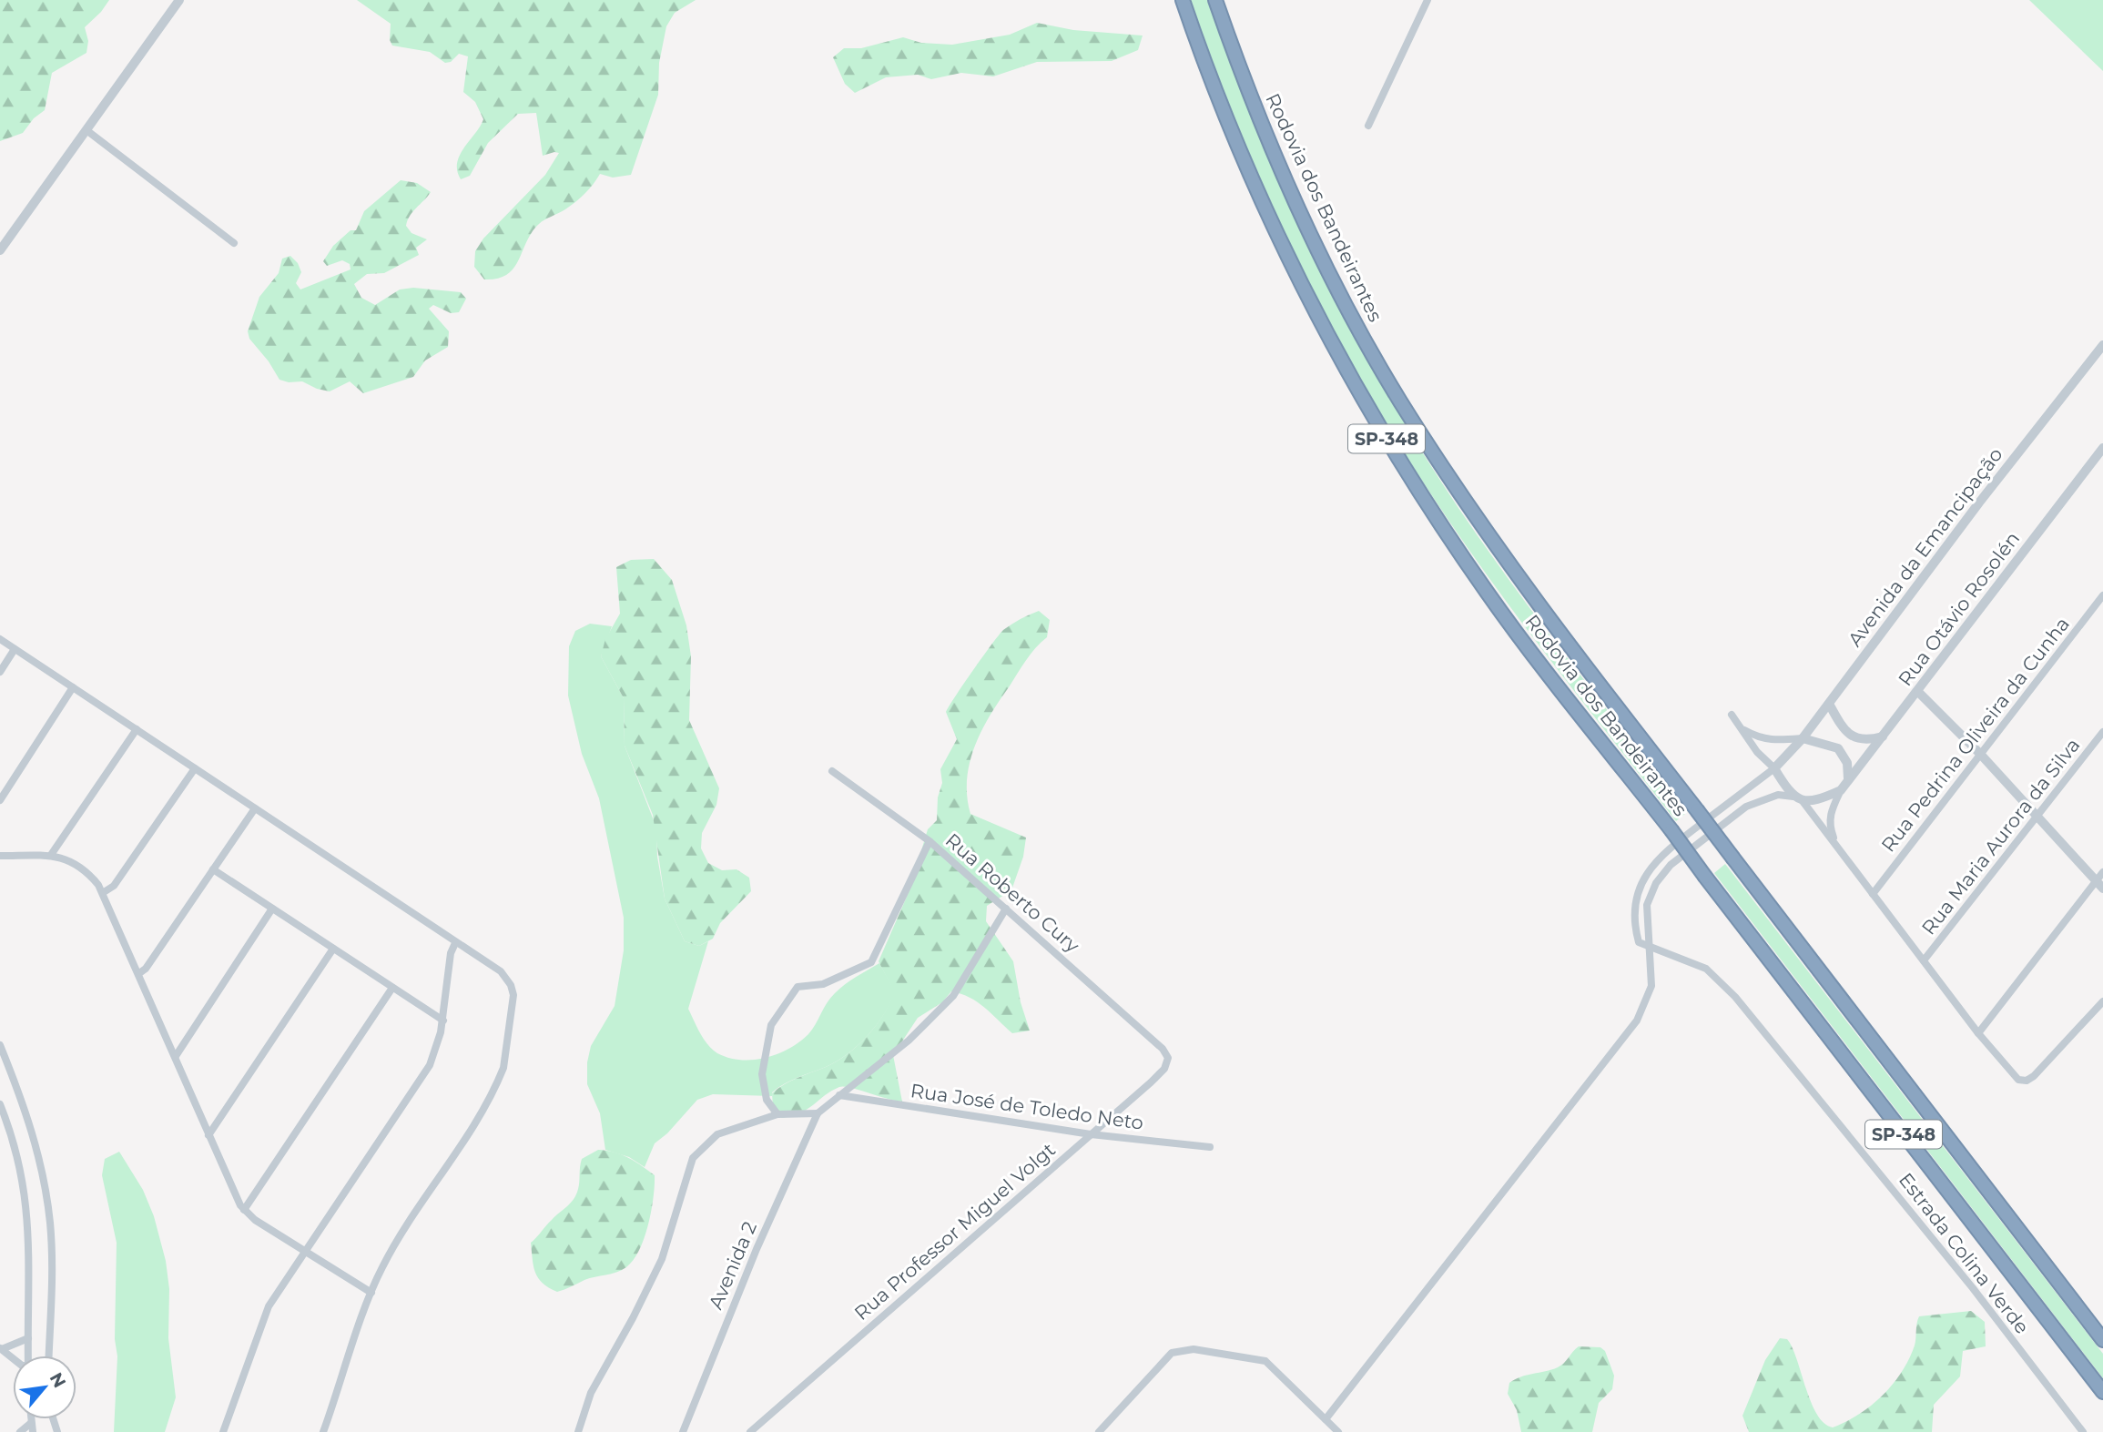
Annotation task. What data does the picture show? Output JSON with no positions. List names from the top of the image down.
{
  "streets": {
    "highway": ["Rodovia dos Bandeirantes", "SP-348"],
    "street": [
      "Avenida da Emancipação",
      "Rua Otávio Rosolén",
      "Rua Pedrina Oliveira da Cunha",
      "Rua Maria Aurora da Silva",
      "Rua Roberto Cury",
      "Rua José de Toledo Neto",
      "Rua Professor Miguel Volgt",
      "Estrada Colina Verde",
      "Avenida 2"
    ]
  },
  "crossings": [
    ["Avenida da Emancipação", "Rua Otávio Rosolén"],
    ["Rua Roberto Cury", "Rua Professor Miguel Volgt"],
    ["Rua José de Toledo Neto", "Rua Professor Miguel Volgt"]
  ],
  "north": "top right"
}
